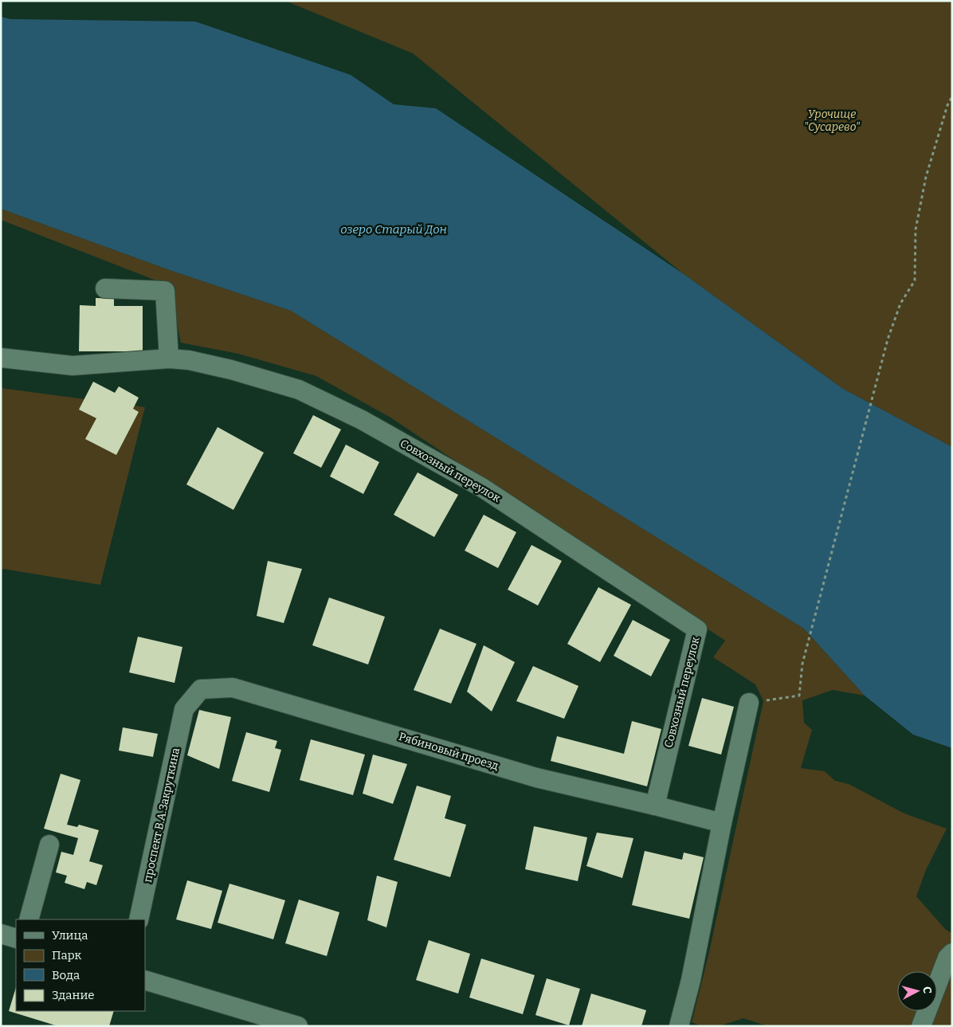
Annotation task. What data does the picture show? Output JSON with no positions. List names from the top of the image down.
{
  "streets": {
    "street": ["Совхозный переулок", "Рябиновый проезд", "проспект В.А.Закруткина"]
  },
  "crossings": [
    ["Совхозный переулок", "Рябиновый проезд"],
    ["Рябиновый проезд", "проспект В.А.Закруткина"]
  ],
  "water": ["озеро Старый Дон"],
  "parks": ["Урочище \"Сусарево\""],
  "legend": [
    "Улица",
    "Парк",
    "Вода",
    "Здание"
  ],
  "north": "right"
}
